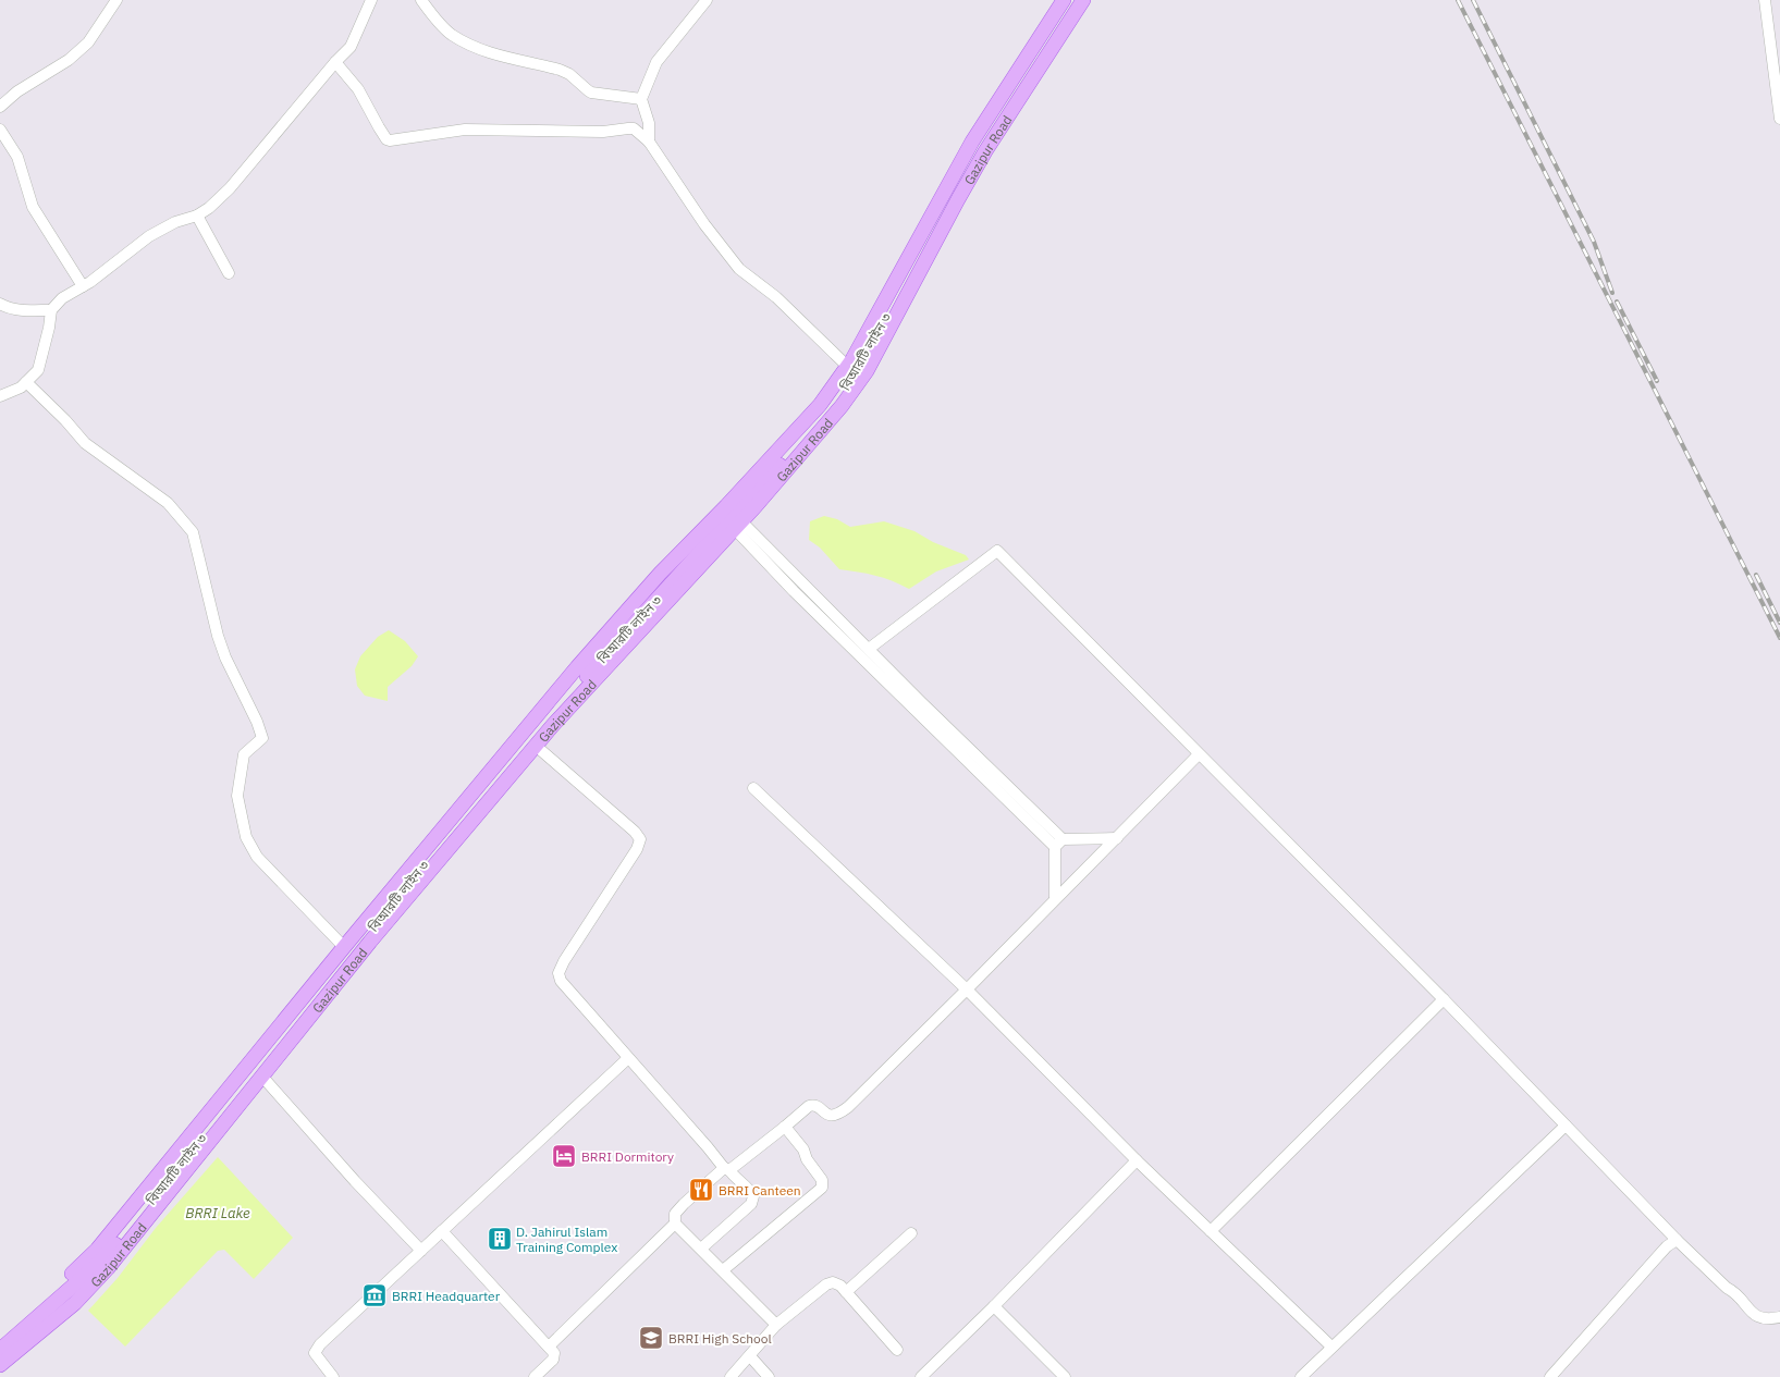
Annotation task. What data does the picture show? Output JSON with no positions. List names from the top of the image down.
{
  "streets": {
    "main road": ["Gazipur Road", "বিআরটি লাইন ৩"]
  },
  "crossings": [
    ["Gazipur Road", "বিআরটি লাইন ৩"]
  ],
  "water": ["BRRI Lake"],
  "places": {
    "hotel": ["BRRI Dormitory"],
    "restaurant": ["BRRI Canteen"],
    "building": ["D. Jahirul Islam Training Complex"],
    "museum": ["BRRI Headquarter"],
    "school or university": ["BRRI High School"]
  }
}
